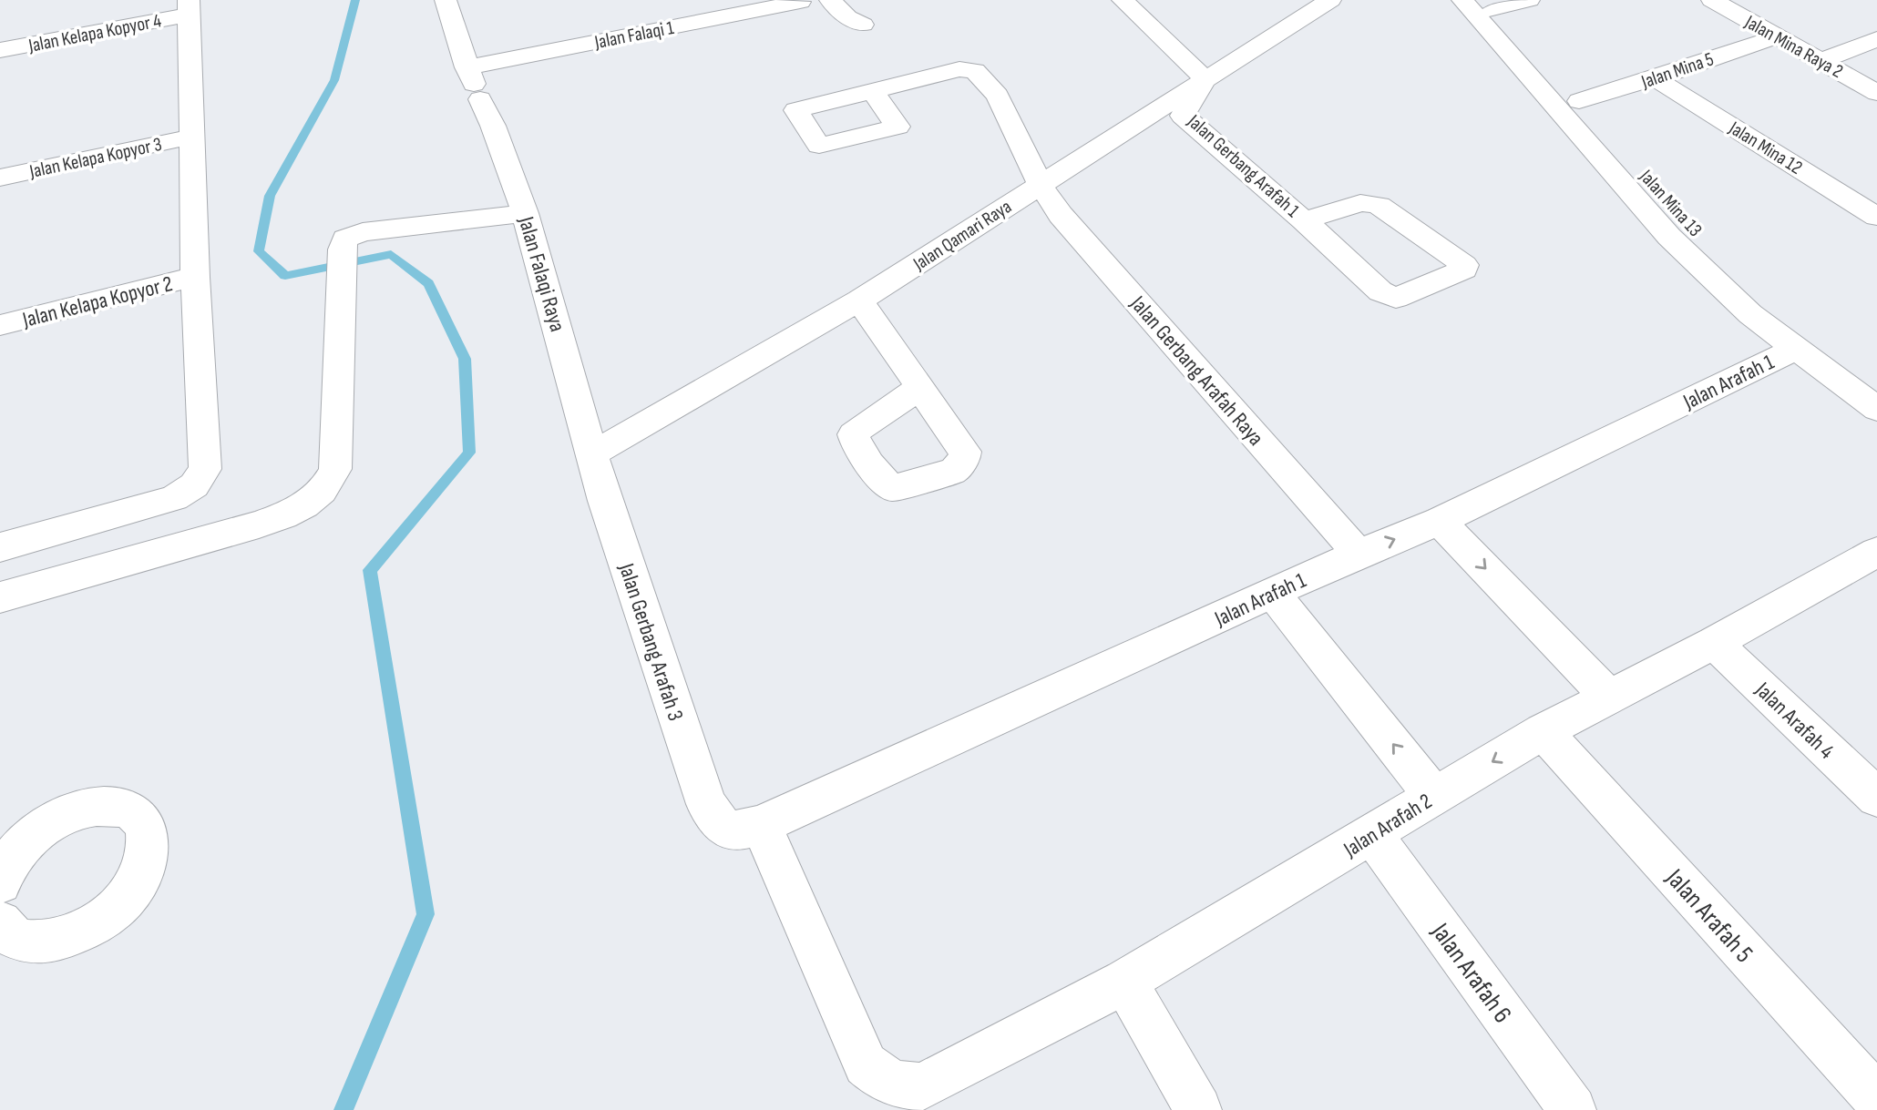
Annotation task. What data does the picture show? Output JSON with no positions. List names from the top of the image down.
{
  "streets": {
    "street": [
      "Jalan Kelapa Kopyor 4",
      "Jalan Falaqi 1",
      "Jalan Mina Raya 2",
      "Jalan Mina 5",
      "Jalan Mina 12",
      "Jalan Kelapa Kopyor 3",
      "Jalan Gerbang Arafah 1",
      "Jalan Mina 13",
      "Jalan Qamari Raya",
      "Jalan Falaqi Raya",
      "Jalan Kelapa Kopyor 2",
      "Jalan Gerbang Arafah Raya",
      "Jalan Arafah 1",
      "Jalan Gerbang Arafah 3",
      "Jalan Arafah 4",
      "Jalan Arafah 2",
      "Jalan Arafah 5",
      "Jalan Arafah 6"
    ]
  },
  "crossings": [
    ["Jalan Falaqi 1", "Jalan Falaqi Raya"],
    ["Jalan Mina Raya 2", "Jalan Mina 5"],
    ["Jalan Mina 5", "Jalan Mina 12"],
    ["Jalan Mina 5", "Jalan Mina 13"],
    ["Jalan Gerbang Arafah 1", "Jalan Qamari Raya"],
    ["Jalan Qamari Raya", "Jalan Falaqi Raya"],
    ["Jalan Qamari Raya", "Jalan Gerbang Arafah Raya"],
    ["Jalan Qamari Raya", "Jalan Gerbang Arafah 3"],
    ["Jalan Falaqi Raya", "Jalan Gerbang Arafah 3"],
    ["Jalan Gerbang Arafah Raya", "Jalan Arafah 1"],
    ["Jalan Arafah 1", "Jalan Gerbang Arafah 3"],
    ["Jalan Gerbang Arafah 3", "Jalan Arafah 2"],
    ["Jalan Arafah 4", "Jalan Arafah 2"],
    ["Jalan Arafah 2", "Jalan Arafah 5"],
    ["Jalan Arafah 2", "Jalan Arafah 6"]
  ]
}
